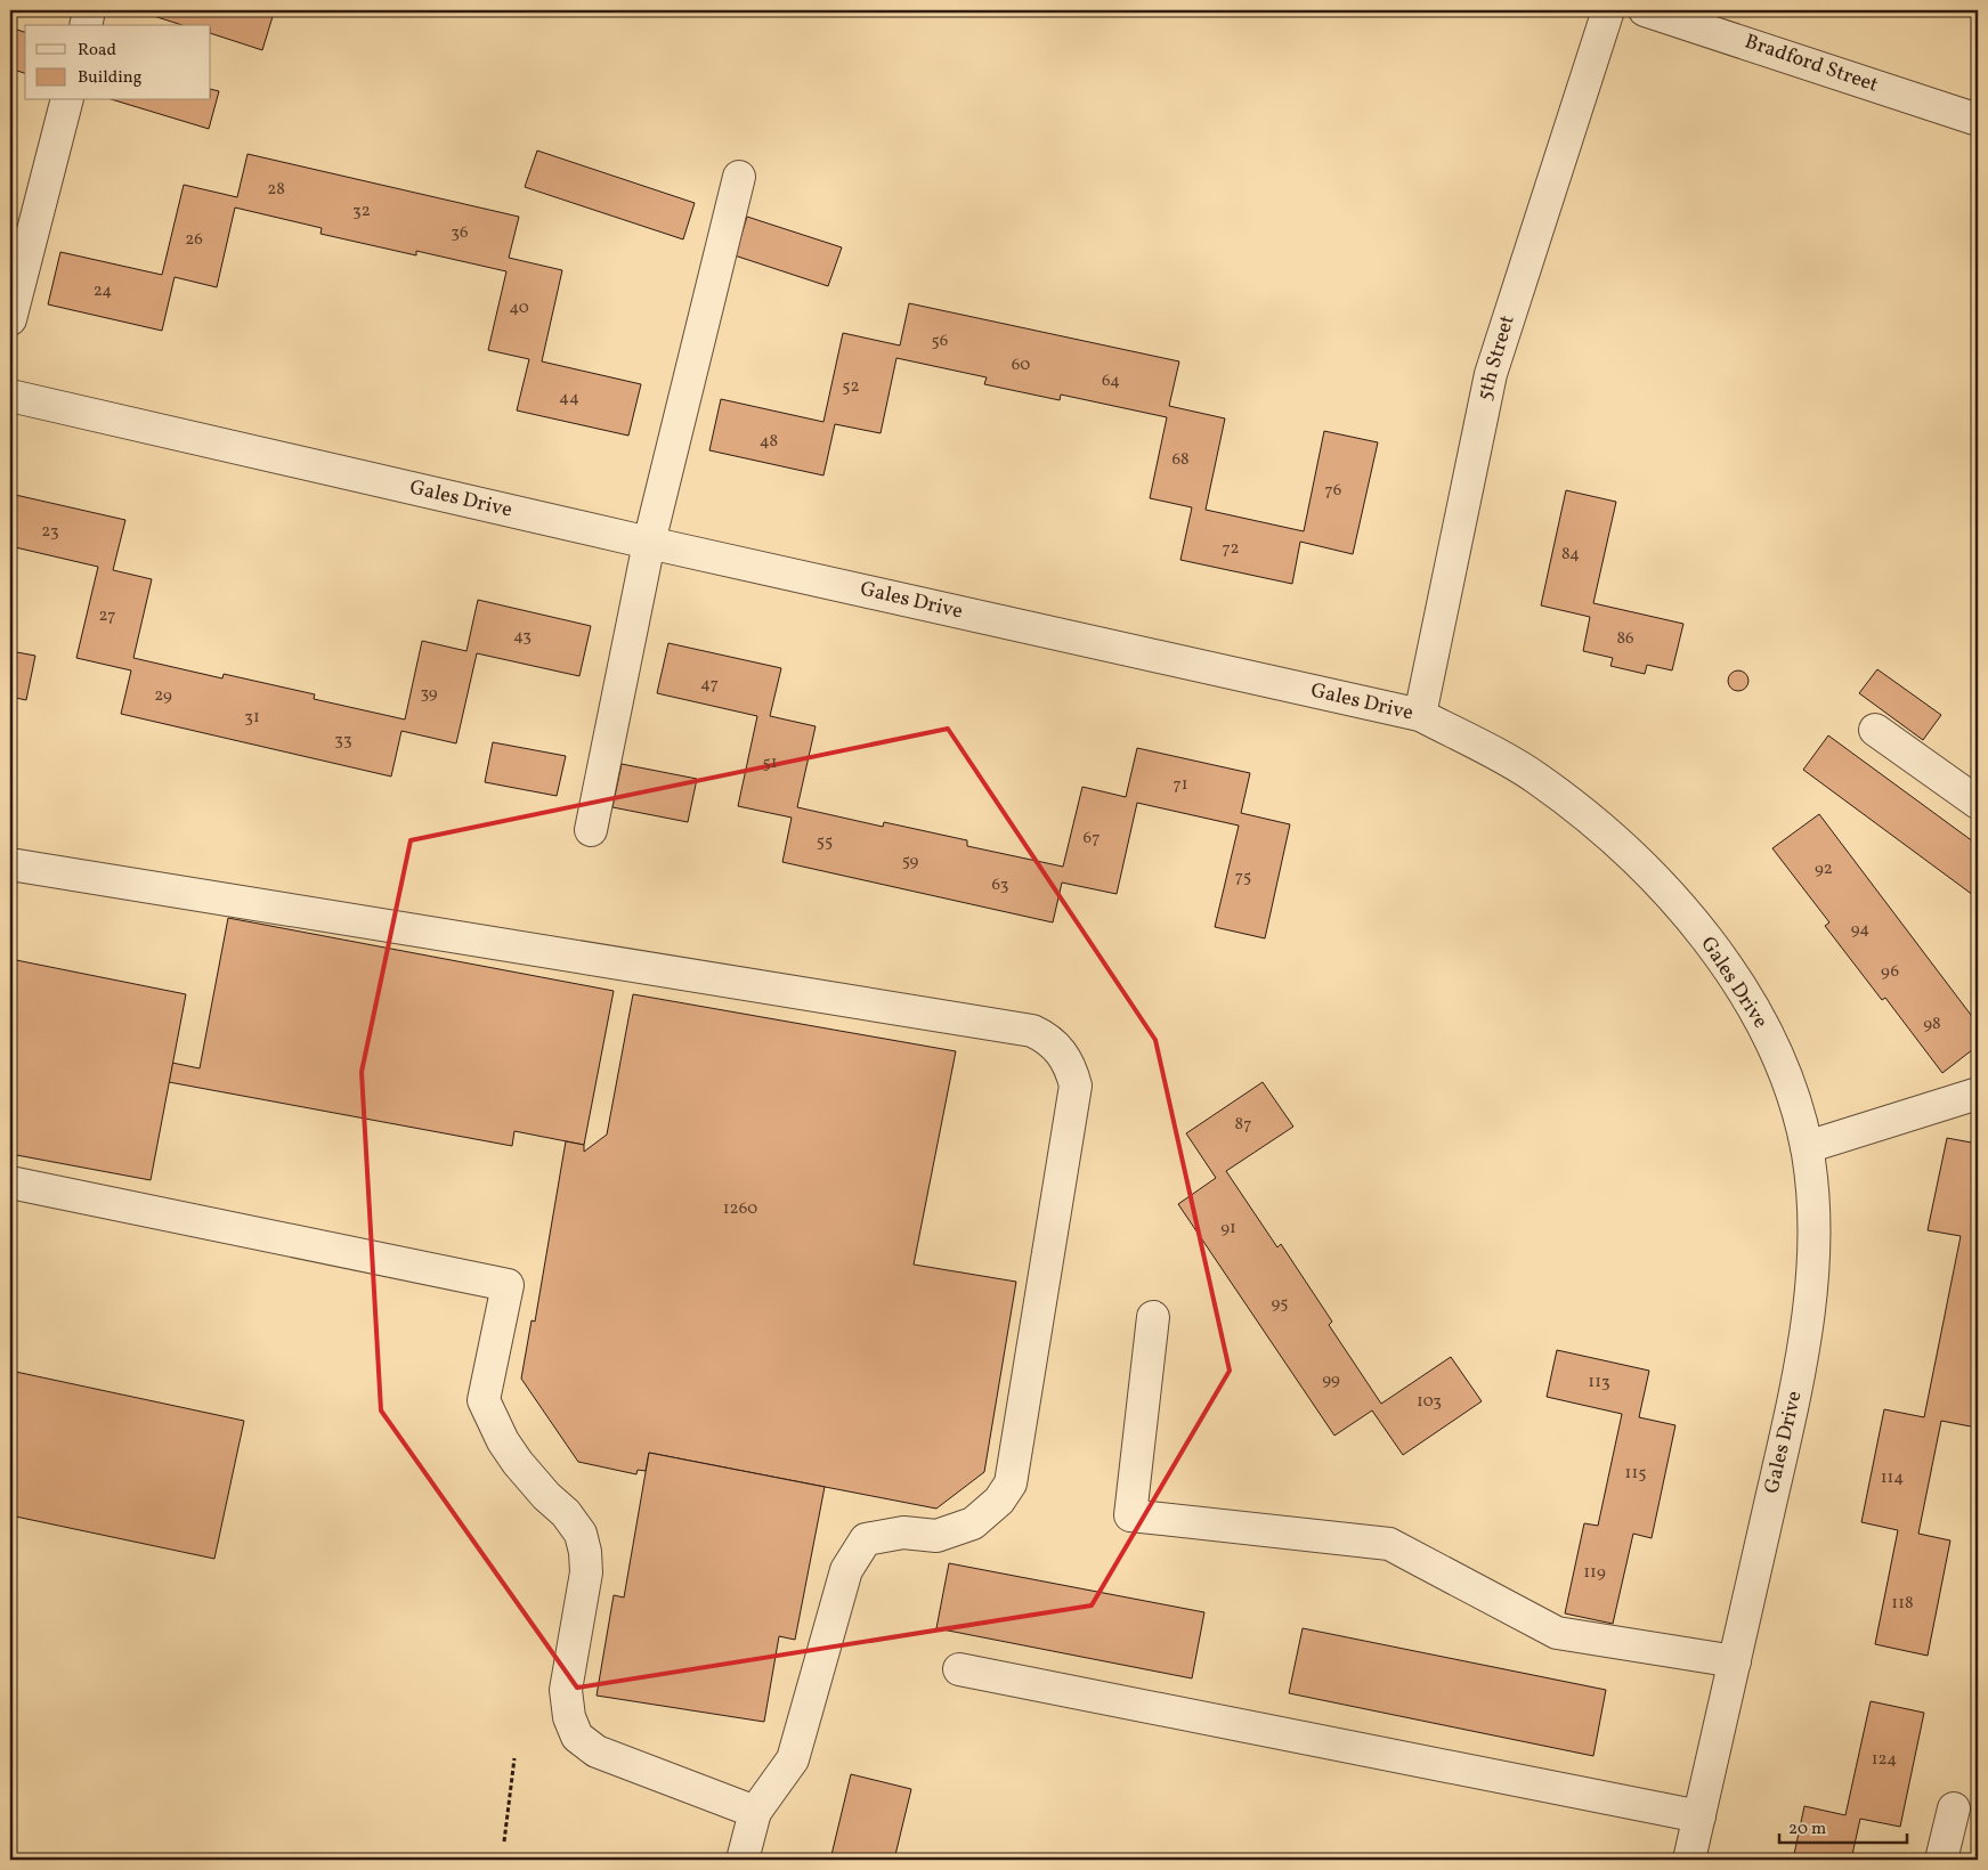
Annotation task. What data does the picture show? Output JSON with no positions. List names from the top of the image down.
{
  "streets": {
    "street": ["Bradford Street", "5th Street", "Gales Drive"]
  },
  "crossings": [
    ["5th Street", "Gales Drive"]
  ],
  "house_numbers": [
    "28",
    "32",
    "36",
    "26",
    "24",
    "40",
    "56",
    "60",
    "64",
    "52",
    "44",
    "48",
    "68",
    "76",
    "23",
    "72",
    "84",
    "27",
    "43",
    "86",
    "47",
    "39",
    "29",
    "31",
    "33",
    "51",
    "71",
    "67",
    "55",
    "59",
    "92",
    "75",
    "63",
    "94",
    "96",
    "98",
    "87",
    "1260",
    "91",
    "95",
    "99",
    "113",
    "103",
    "115",
    "114",
    "119",
    "118",
    "124"
  ],
  "legend": ["Road", "Building"],
  "scale_bar": "20 m"
}
